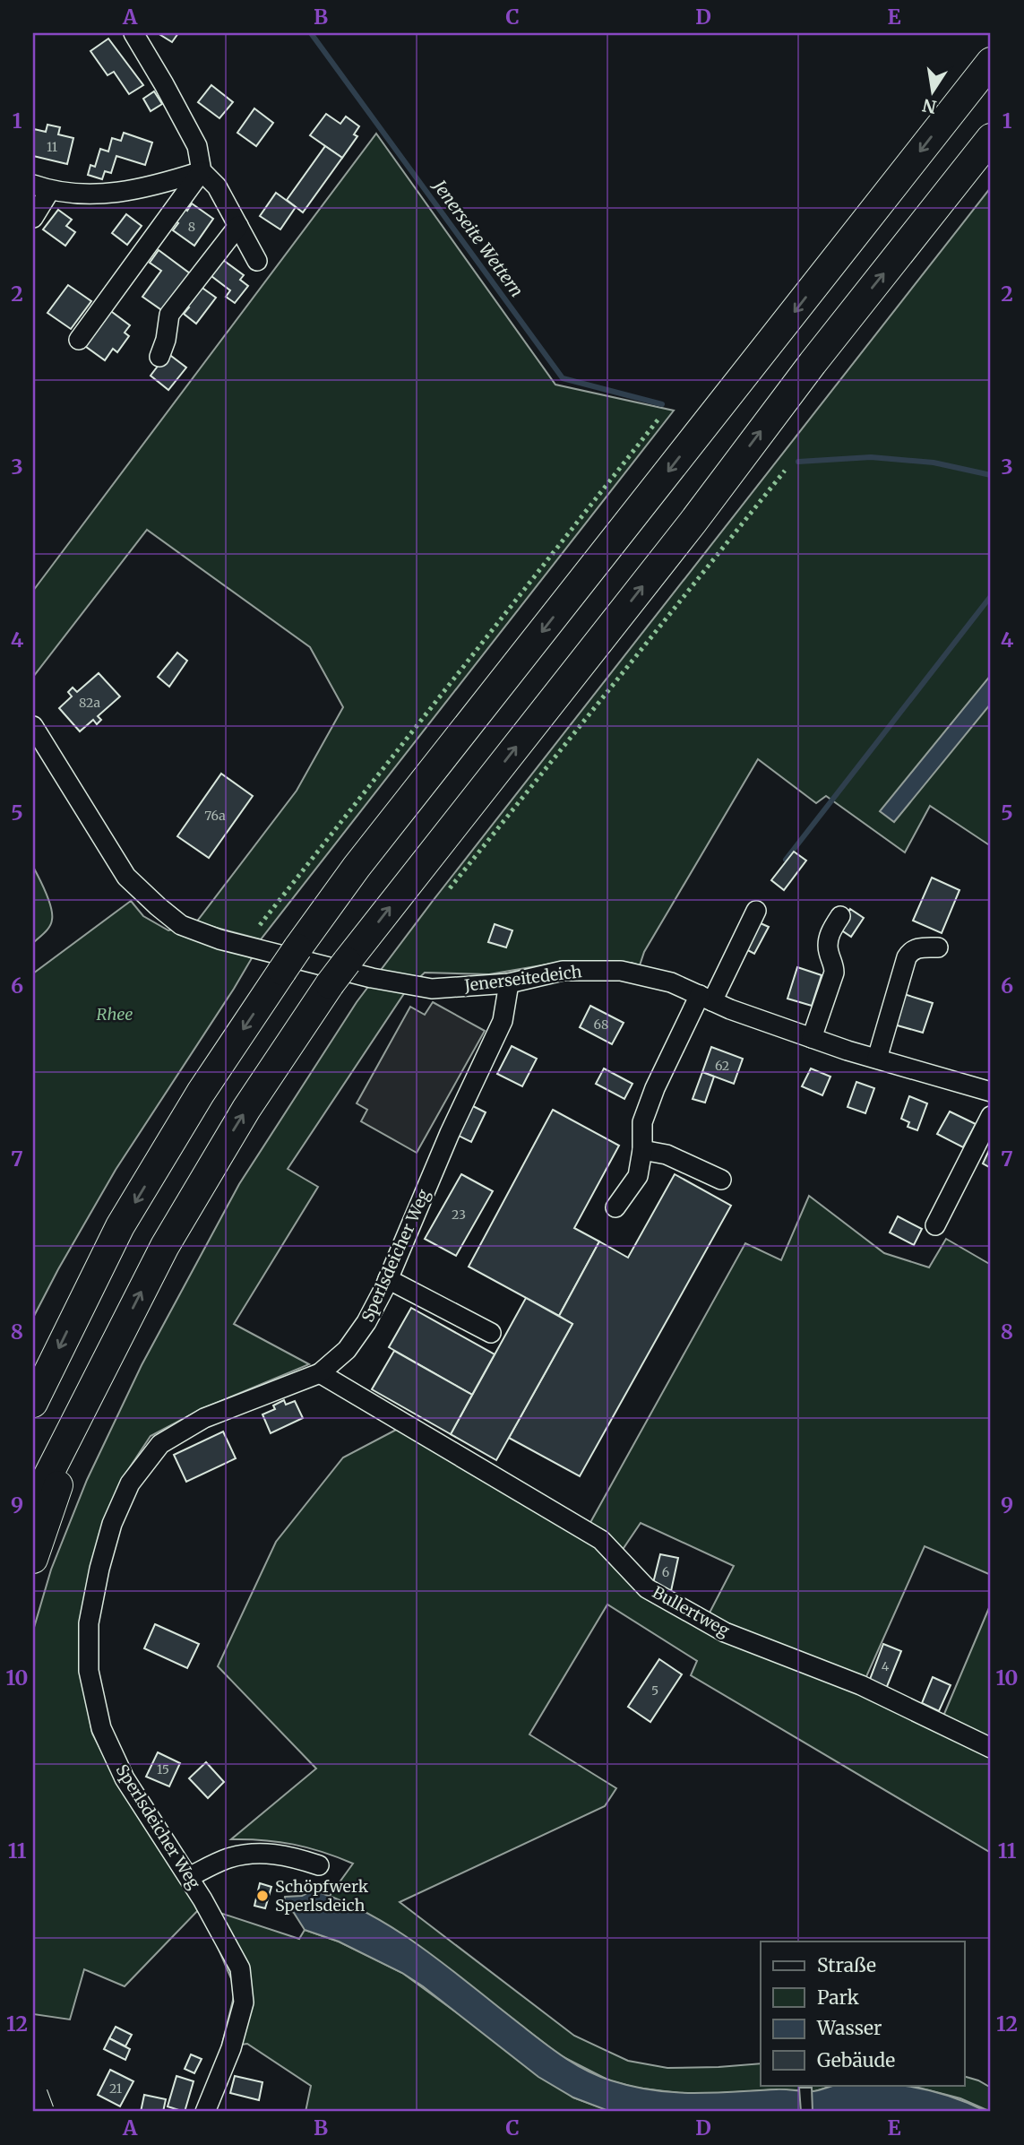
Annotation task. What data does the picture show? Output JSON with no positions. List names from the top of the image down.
{
  "streets": {
    "street": ["Jenerseitedeich", "Sperlsdeicher Weg", "Bullertweg"]
  },
  "crossings": [
    ["Jenerseitedeich", "Sperlsdeicher Weg"],
    ["Sperlsdeicher Weg", "Bullertweg"]
  ],
  "water": ["Jenerseite Wettern"],
  "parks": ["Rhee"],
  "places": ["Schöpfwerk Sperlsdeich"],
  "house_numbers": [
    "11",
    "8",
    "82a",
    "76a",
    "68",
    "62",
    "23",
    "6",
    "4",
    "5",
    "15",
    "21"
  ],
  "legend": [
    "Straße",
    "Park",
    "Wasser",
    "Gebäude"
  ],
  "north": "bottom",
  "grid": {
    "columns": [
      "A",
      "B",
      "C",
      "D",
      "E"
    ],
    "rows": [
      "1",
      "2",
      "3",
      "4",
      "5",
      "6",
      "7",
      "8",
      "9",
      "10",
      "11",
      "12"
    ]
  }
}
